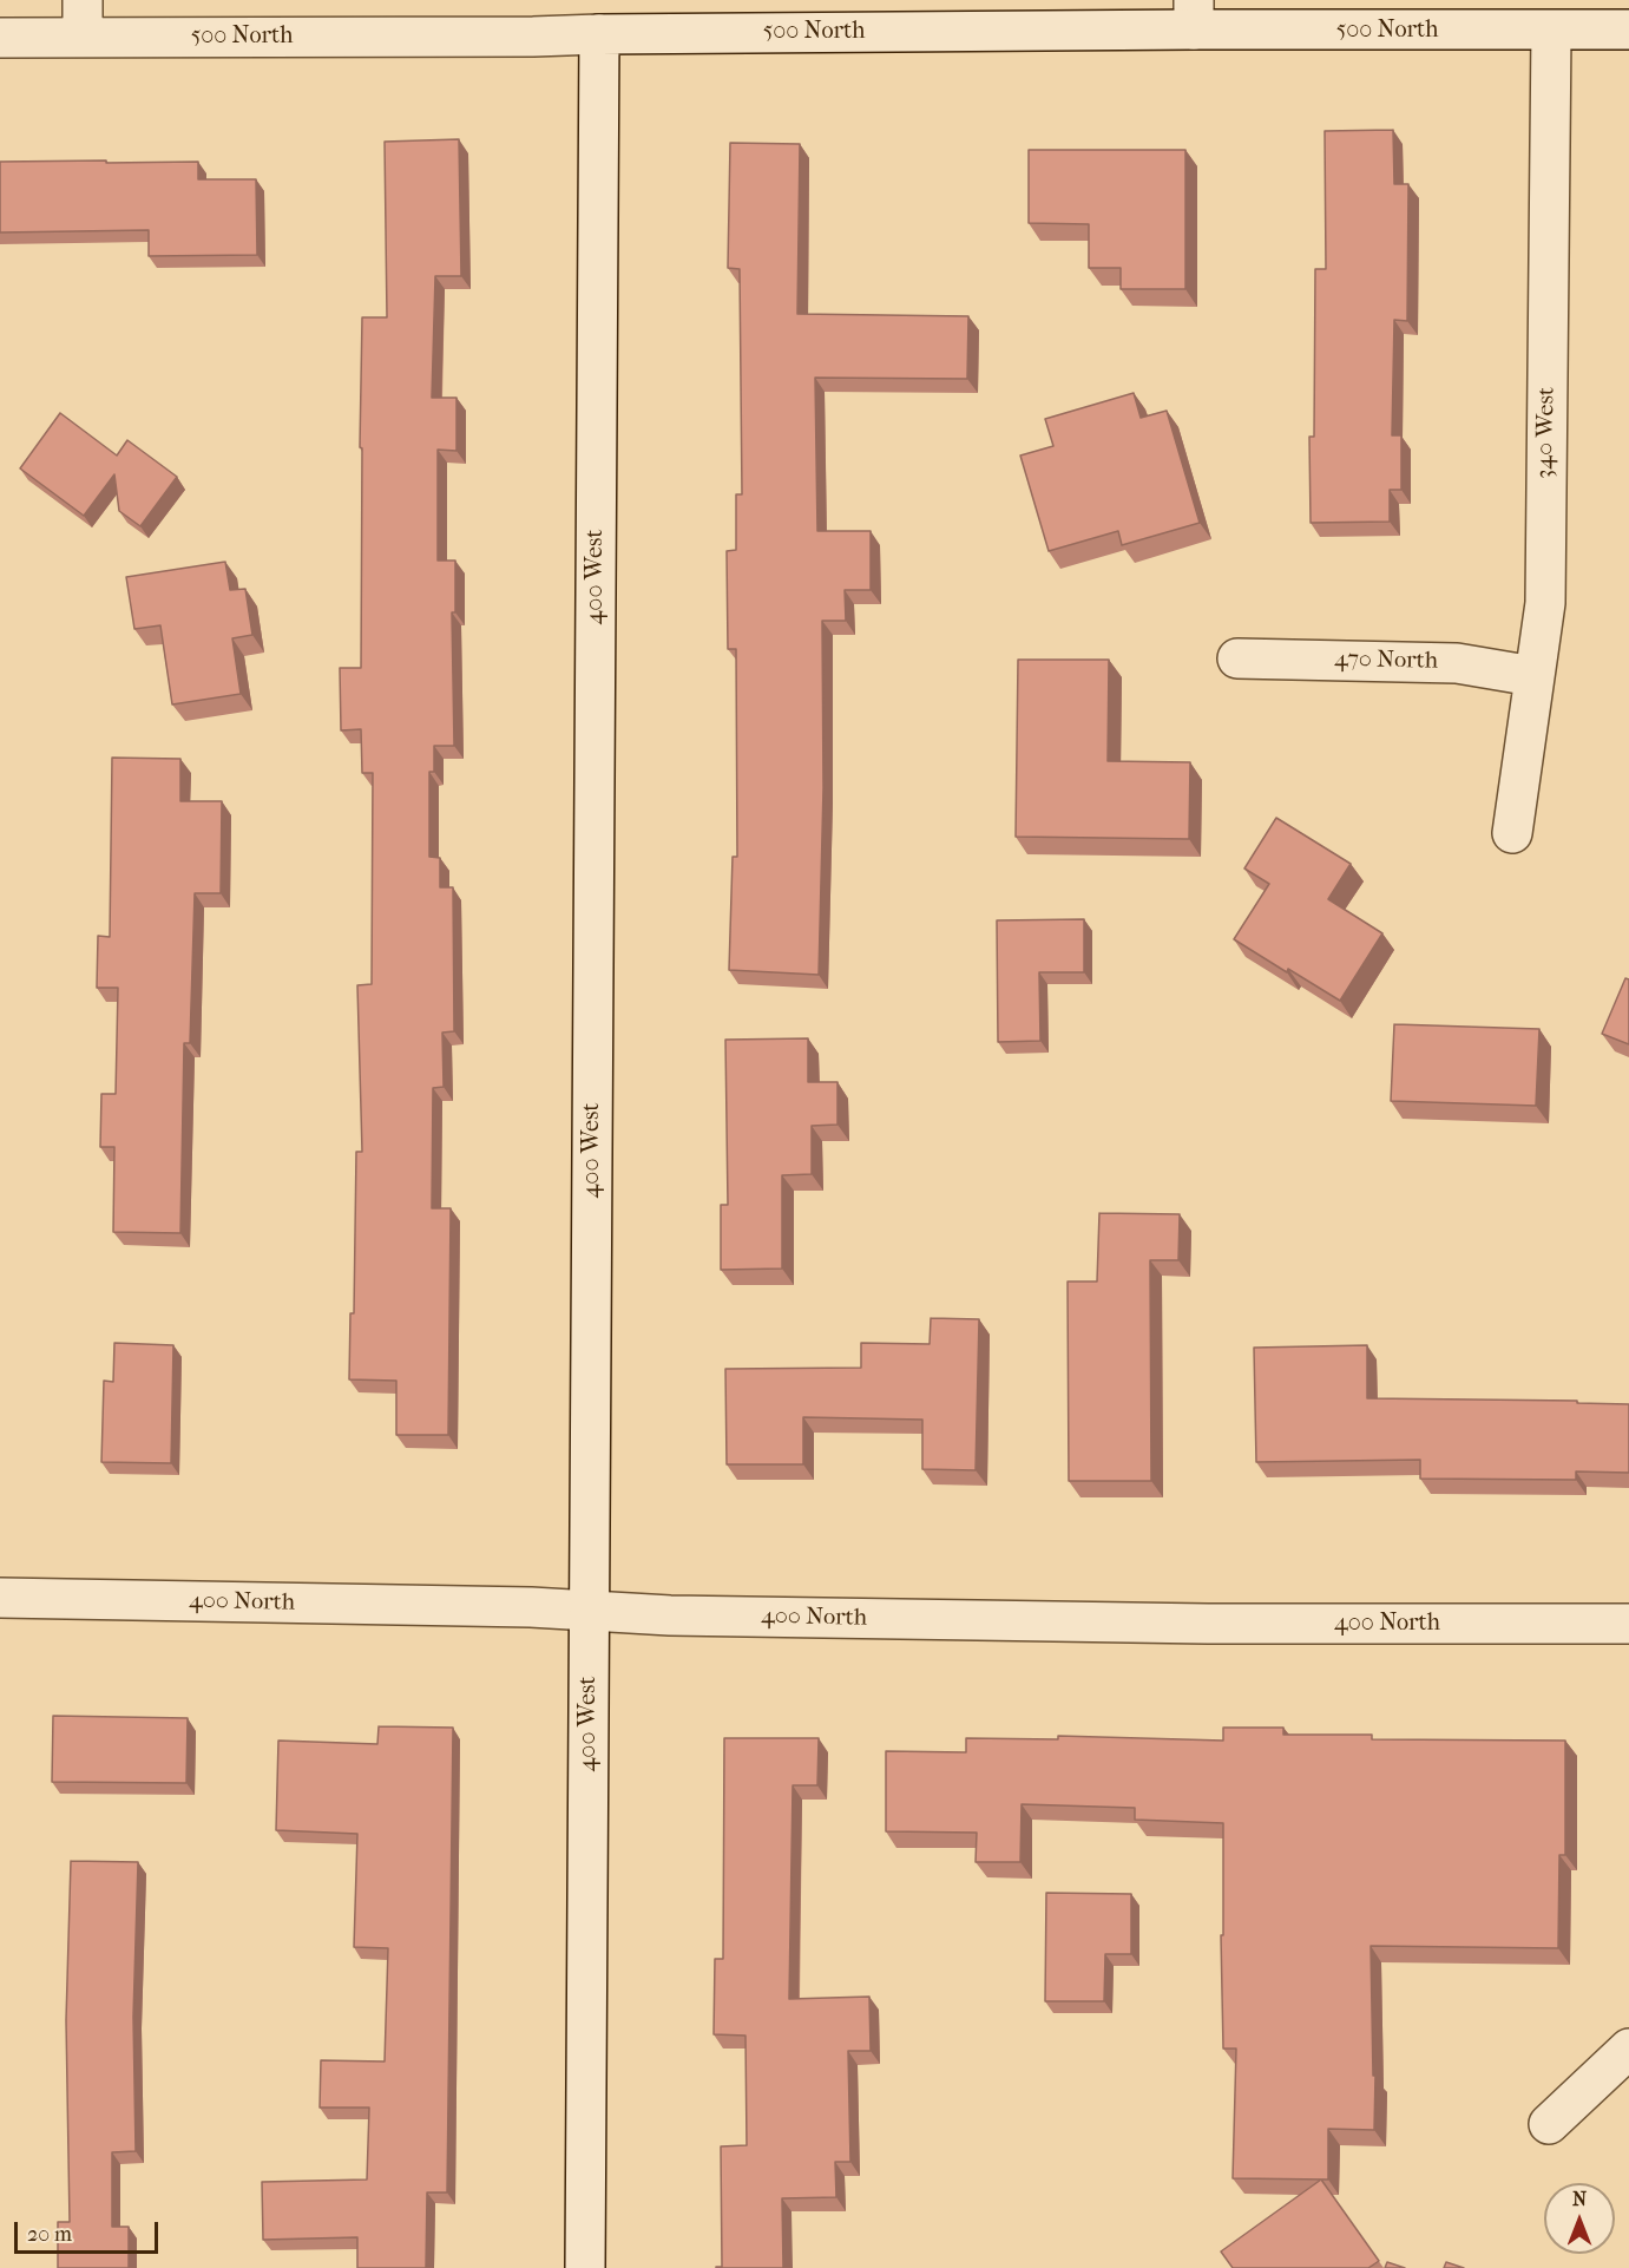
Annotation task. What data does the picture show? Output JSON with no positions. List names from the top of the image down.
{
  "streets": {
    "street": [
      "500 North",
      "340 West",
      "400 West",
      "470 North",
      "400 North"
    ]
  },
  "crossings": [
    ["500 North", "340 West"],
    ["500 North", "400 West"],
    ["340 West", "470 North"],
    ["400 West", "400 North"]
  ],
  "scale_bar": "20 m",
  "north": "top"
}
